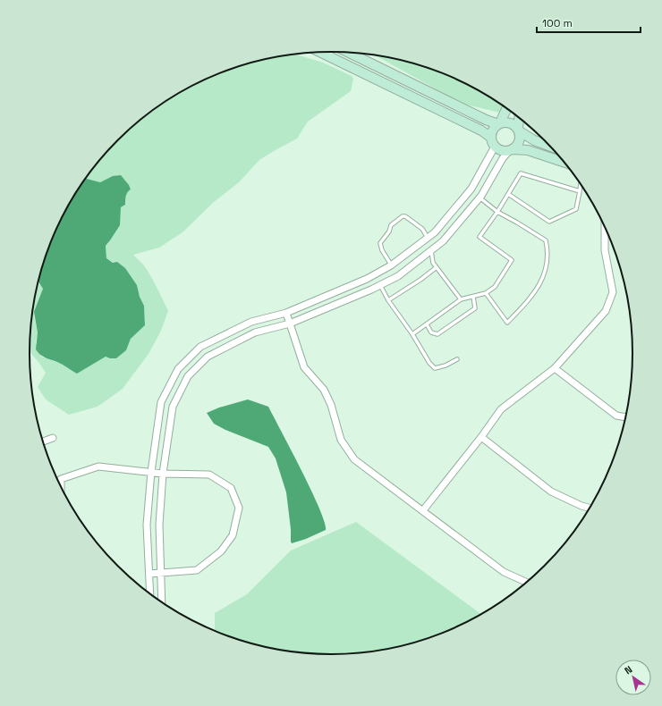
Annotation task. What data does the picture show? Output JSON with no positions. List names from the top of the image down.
{
  "scale_bar": "100 m",
  "north": "top left"
}
